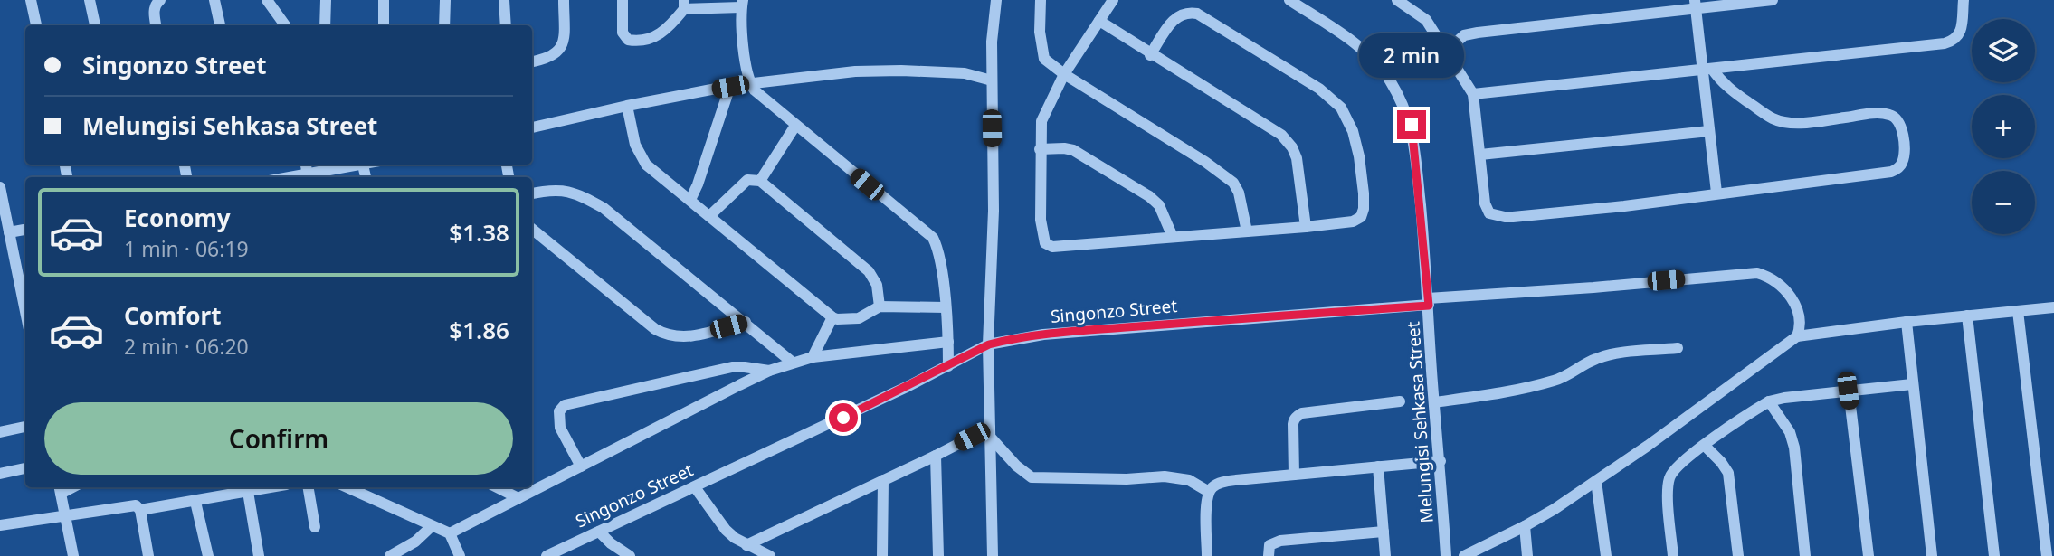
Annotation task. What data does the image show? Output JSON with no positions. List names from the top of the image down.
{
  "streets": {
    "street": ["Singonzo Street", "Melungisi Sehkasa Street"]
  },
  "crossings": [
    ["Singonzo Street", "Melungisi Sehkasa Street"]
  ],
  "page": {
    "map_buttons": ["+", "−"],
    "banner": ["Singonzo Street", "Melungisi Sehkasa Street"],
    "bubble": "2 min",
    "list": [
      {
        "name": "Economy",
        "note": "1 min · 06:19",
        "value": "$1.38"
      },
      {
        "name": "Comfort",
        "note": "2 min · 06:20",
        "value": "$1.86"
      }
    ],
    "buttons": "Confirm"
  }
}
